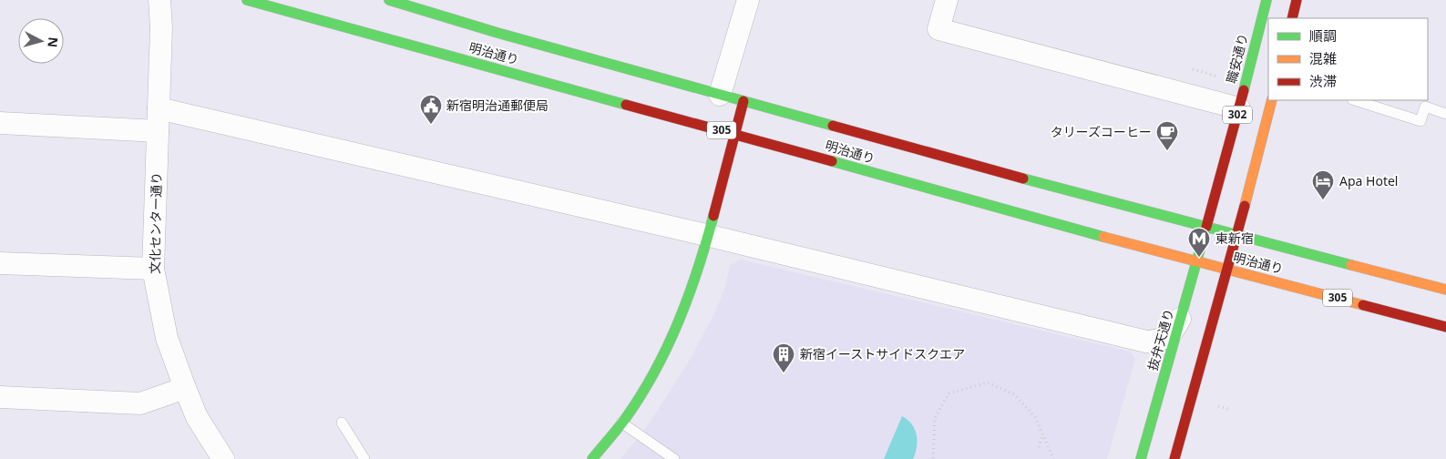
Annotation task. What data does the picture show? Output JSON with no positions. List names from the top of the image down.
{
  "streets": {
    "main road": [
      "明治通り",
      "職安通り",
      "302",
      "305",
      "抜弁天通り"
    ],
    "street": ["文化センター通り"]
  },
  "crossings": [
    ["明治通り", "職安通り"],
    ["明治通り", "302"],
    ["明治通り", "抜弁天通り"],
    ["職安通り", "抜弁天通り"]
  ],
  "places": {
    "public building": ["新宿明治通郵便局"],
    "cafe": ["タリーズコーヒー"],
    "hotel": ["Apa Hotel"],
    "metro station": ["東新宿"],
    "building": ["新宿イーストサイドスクエア"]
  },
  "legend": ["順調", "混雑", "渋滞"],
  "north": "right"
}
